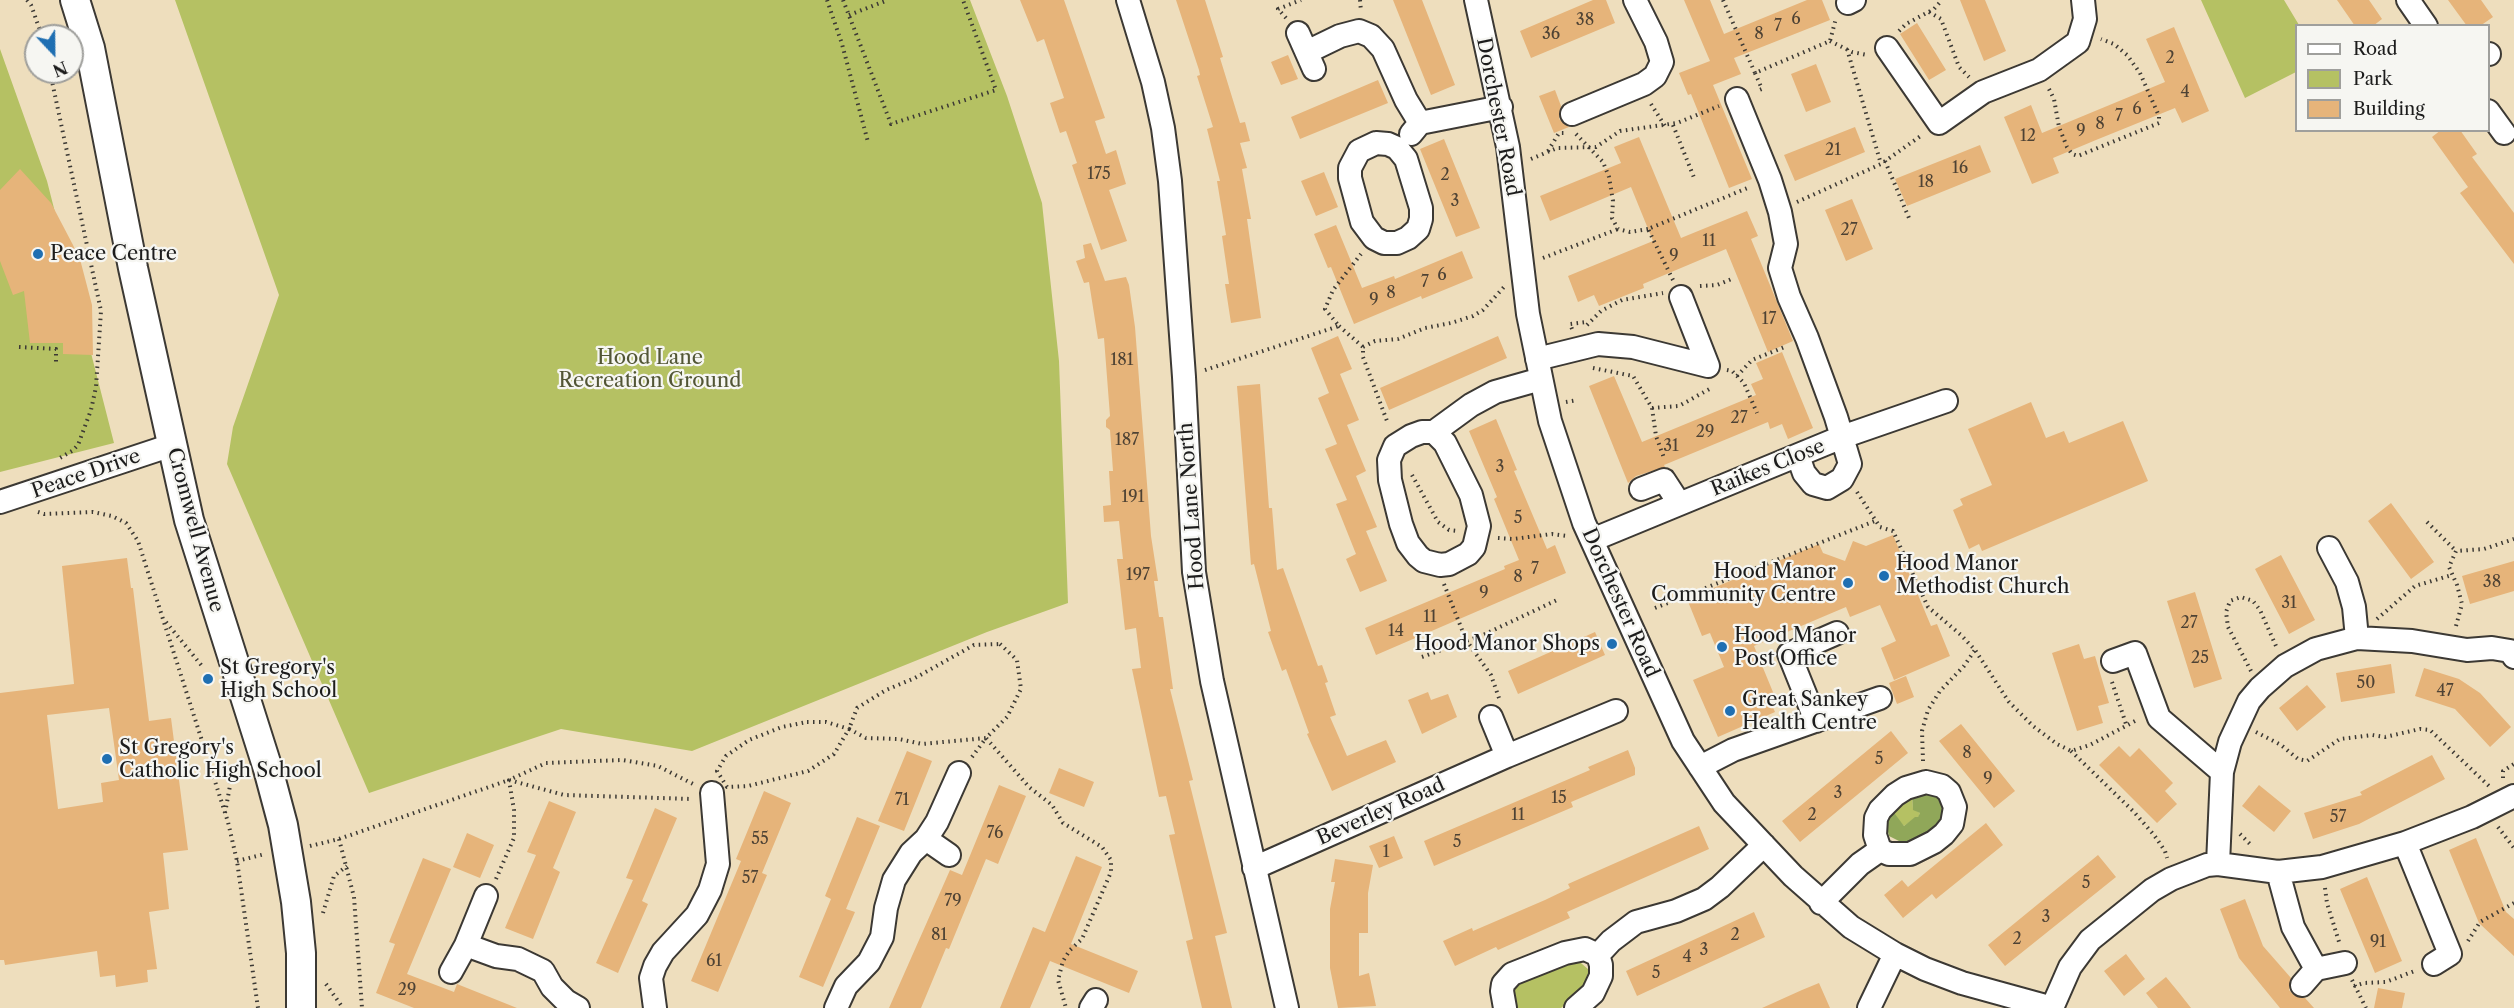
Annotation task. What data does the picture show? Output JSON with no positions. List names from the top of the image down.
{
  "streets": {
    "main road": ["Cromwell Avenue"],
    "street": [
      "Dorchester Road",
      "Raikes Close",
      "Peace Drive",
      "Hood Lane North",
      "Beverley Road"
    ]
  },
  "crossings": [
    ["Dorchester Road", "Raikes Close"],
    ["Peace Drive", "Cromwell Avenue"],
    ["Hood Lane North", "Beverley Road"]
  ],
  "parks": ["Hood Lane Recreation Ground"],
  "places": [
    "Peace Centre",
    "Hood Manor Methodist Church",
    "Hood Manor Community Centre",
    "Hood Manor Shops",
    "Hood Manor Post Office",
    "St Gregory's High School",
    "Great Sankey Health Centre",
    "St Gregory's Catholic High School"
  ],
  "house_numbers": [
    "6",
    "38",
    "7",
    "36",
    "8",
    "2",
    "4",
    "6",
    "7",
    "8",
    "9",
    "12",
    "21",
    "16",
    "175",
    "2",
    "18",
    "3",
    "27",
    "11",
    "9",
    "6",
    "7",
    "8",
    "9",
    "17",
    "181",
    "27",
    "29",
    "187",
    "31",
    "3",
    "191",
    "5",
    "7",
    "197",
    "8",
    "38",
    "9",
    "31",
    "11",
    "27",
    "14",
    "25",
    "50",
    "47",
    "8",
    "5",
    "9",
    "3",
    "15",
    "71",
    "11",
    "2",
    "57",
    "76",
    "55",
    "5",
    "1",
    "57",
    "5",
    "79",
    "3",
    "81",
    "2",
    "2",
    "91",
    "3",
    "4",
    "61",
    "5",
    "29"
  ],
  "legend": ["Road", "Park", "Building"],
  "north": "bottom"
}
